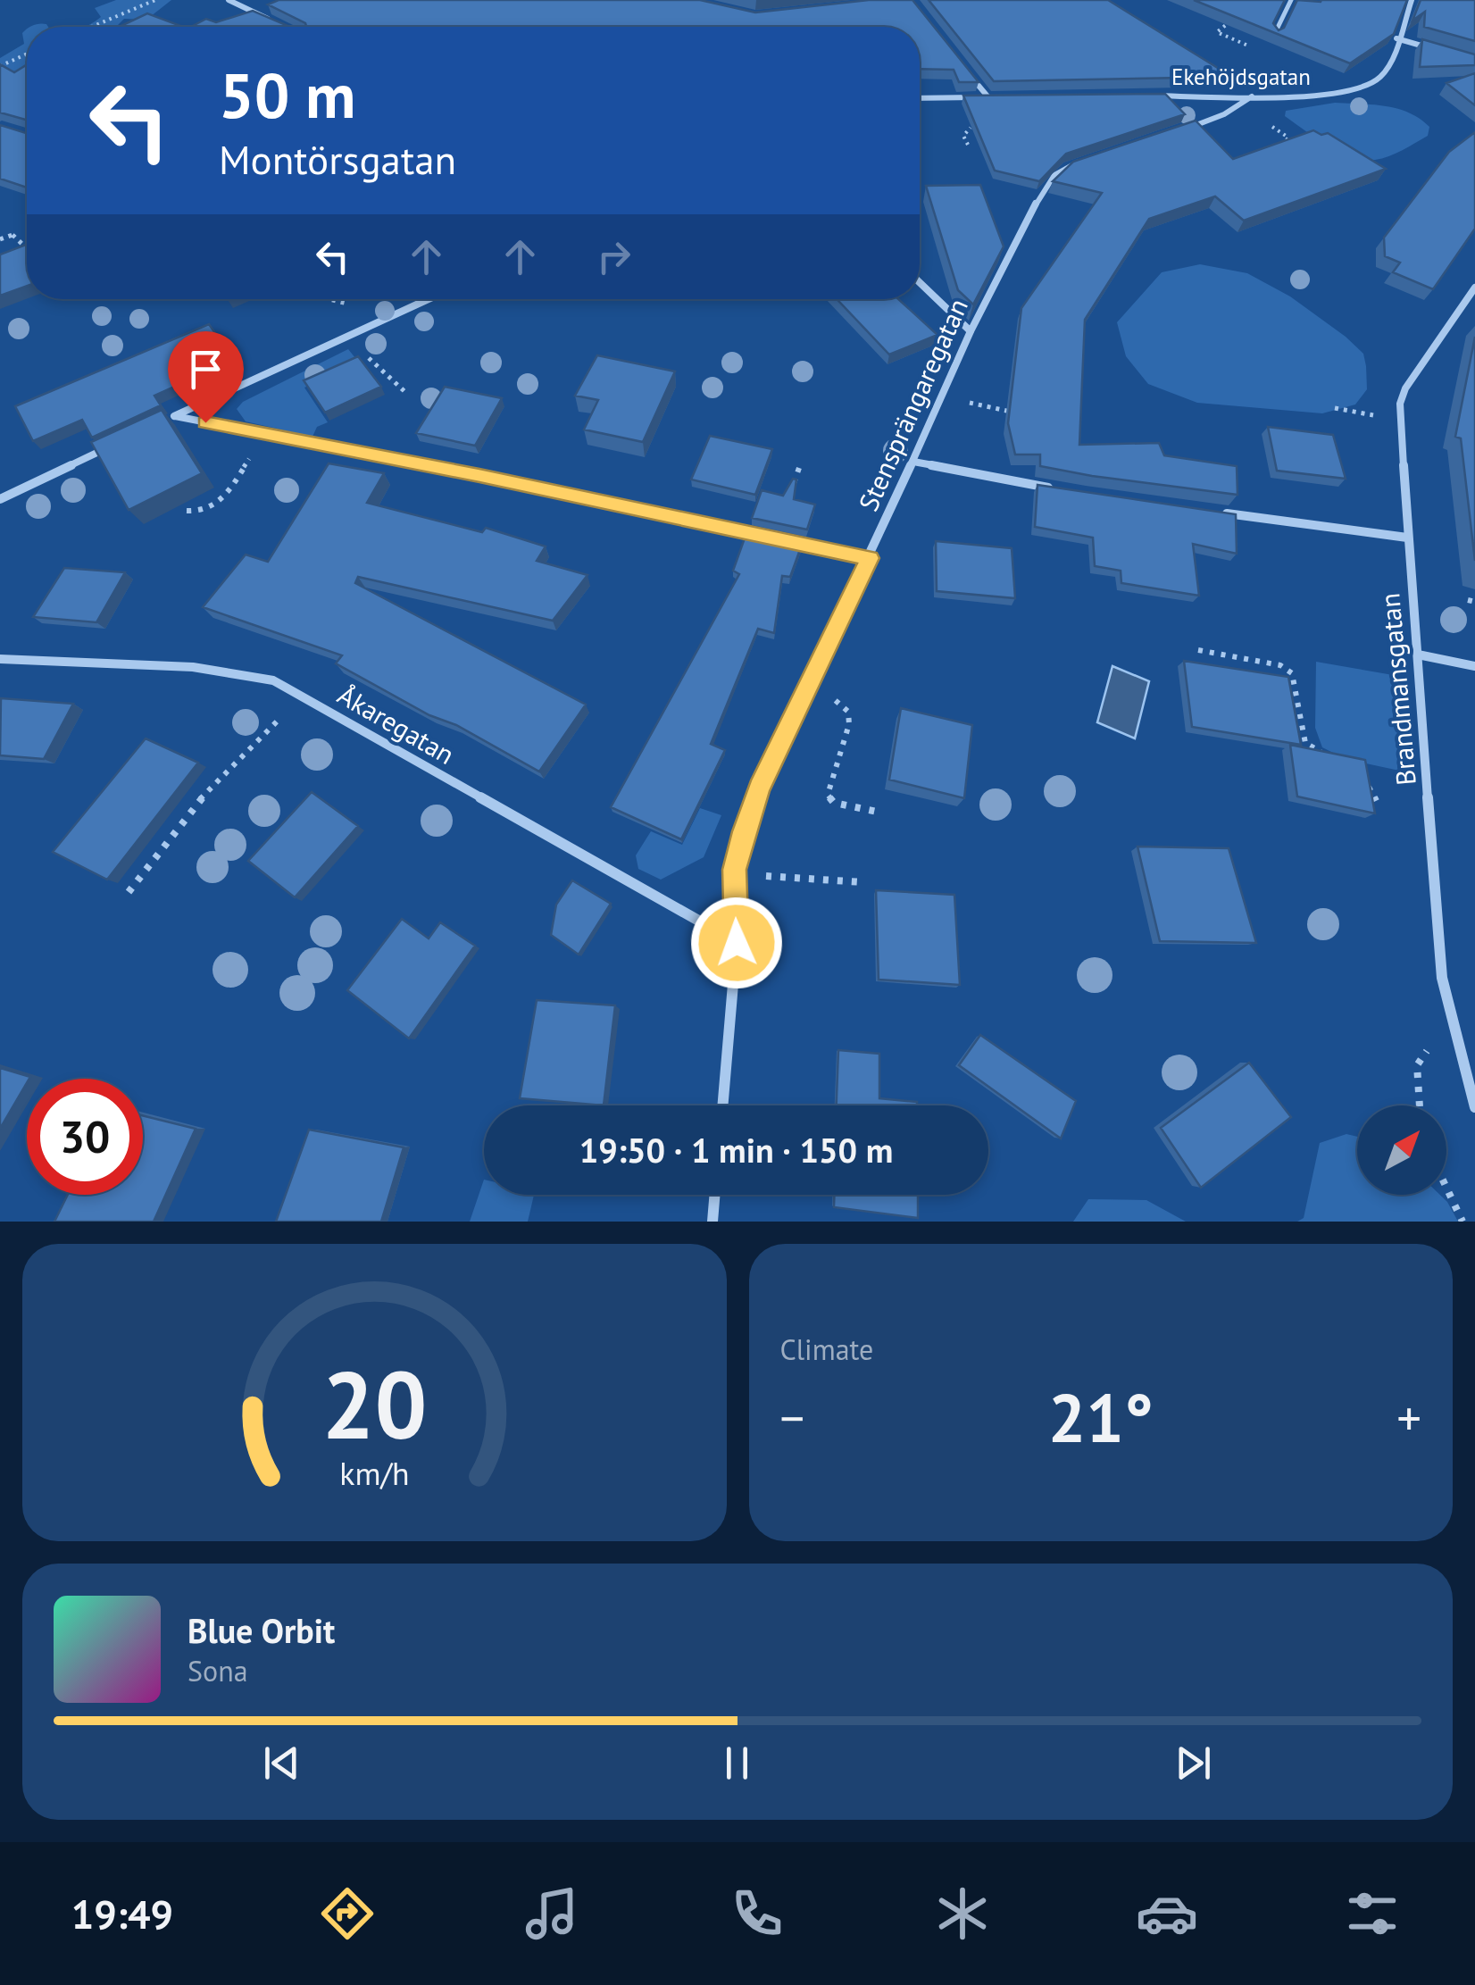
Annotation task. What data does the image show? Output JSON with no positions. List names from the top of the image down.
{
  "streets": {
    "street": [
      "Ekehöjdsgatan",
      "Stensprängaregatan",
      "Brandmansgatan",
      "Åkaregatan"
    ]
  },
  "crossings": [
    ["Stensprängaregatan", "Åkaregatan"]
  ],
  "north": "top right",
  "page": {
    "turn": ["50 m", "Montörsgatan"],
    "limit": "30",
    "trip": "19:50 · 1 min · 150 m",
    "tile": "Climate",
    "heat": ["−", "21°", "+"],
    "song": ["Blue Orbit", "Sona"],
    "tabs": "19:49",
    "gauge": ["20", "km/h"]
  }
}
